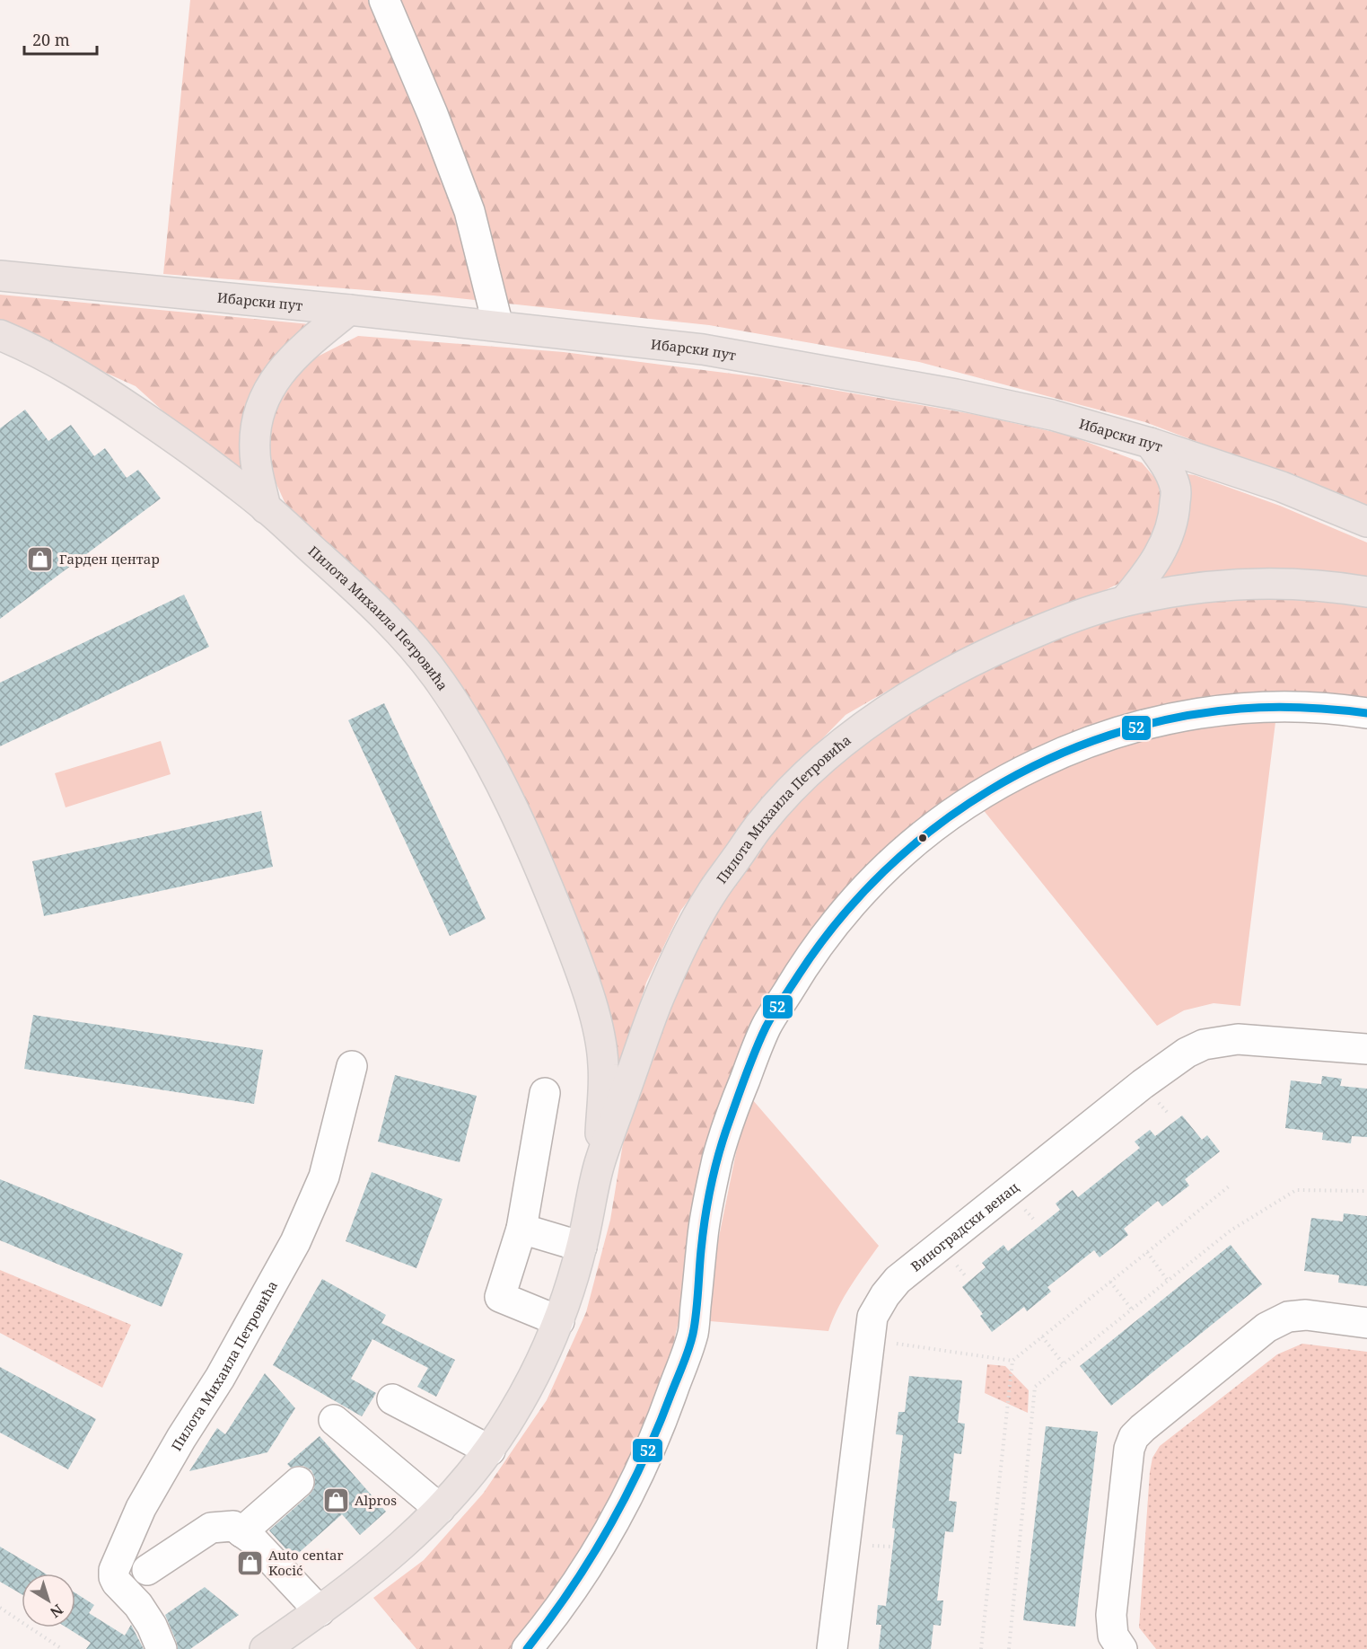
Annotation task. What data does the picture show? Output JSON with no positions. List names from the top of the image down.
{
  "streets": {
    "main road": ["Ибарски пут", "Пилота Михаила Петровића"],
    "street": ["Виноградски венац"]
  },
  "places": {
    "shop": ["Гарден центар", "Alpros", "Auto centar Kocić"]
  },
  "lines": ["transit line 52"],
  "scale_bar": "20 m",
  "north": "bottom right"
}
